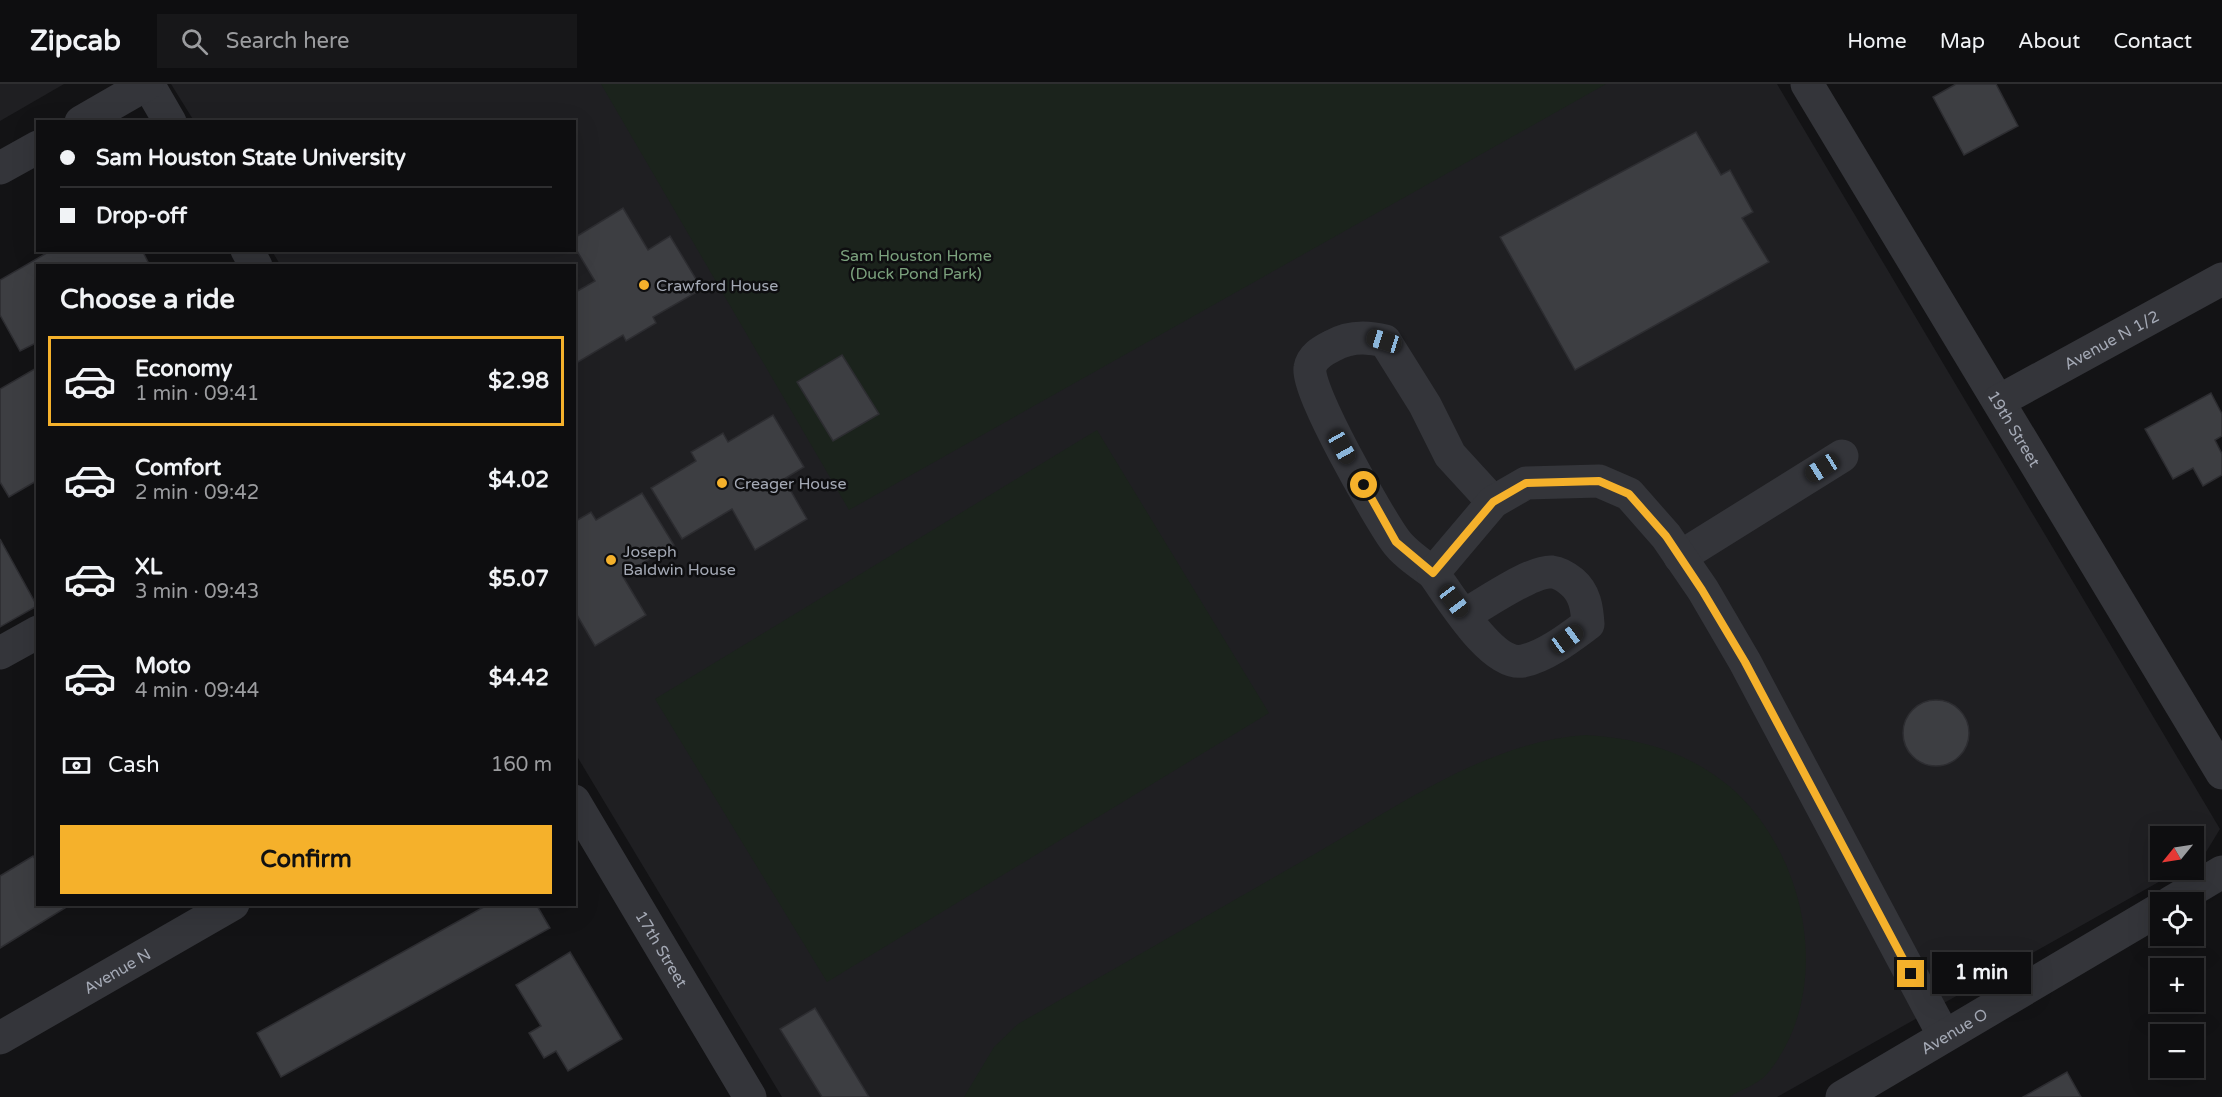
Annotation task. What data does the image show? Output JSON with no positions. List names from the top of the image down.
{
  "streets": {
    "street": [
      "Avenue N 1/2",
      "19th Street",
      "17th Street",
      "Avenue N",
      "Avenue O"
    ]
  },
  "crossings": [
    ["Avenue N 1/2", "19th Street"]
  ],
  "parks": ["Sam Houston Home (Duck Pond Park)"],
  "places": ["Crawford House", "Creager House", "Joseph Baldwin House"],
  "north": "bottom left",
  "page": {
    "header": "Zipcab",
    "search": "Search here",
    "nav": [
      "Home",
      "Map",
      "About",
      "Contact"
    ],
    "banner": ["Sam Houston State University", "Drop-off"],
    "heading": "Choose a ride",
    "list": [
      {
        "name": "Economy",
        "note": "1 min · 09:41",
        "value": "$2.98"
      },
      {
        "name": "Comfort",
        "note": "2 min · 09:42",
        "value": "$4.02"
      },
      {
        "name": "XL",
        "note": "3 min · 09:43",
        "value": "$5.07"
      },
      {
        "name": "Moto",
        "note": "4 min · 09:44",
        "value": "$4.42"
      }
    ],
    "pay": ["Cash", "160 m"],
    "buttons": "Confirm",
    "map_buttons": ["+", "−"],
    "bubble": "1 min"
  }
}
